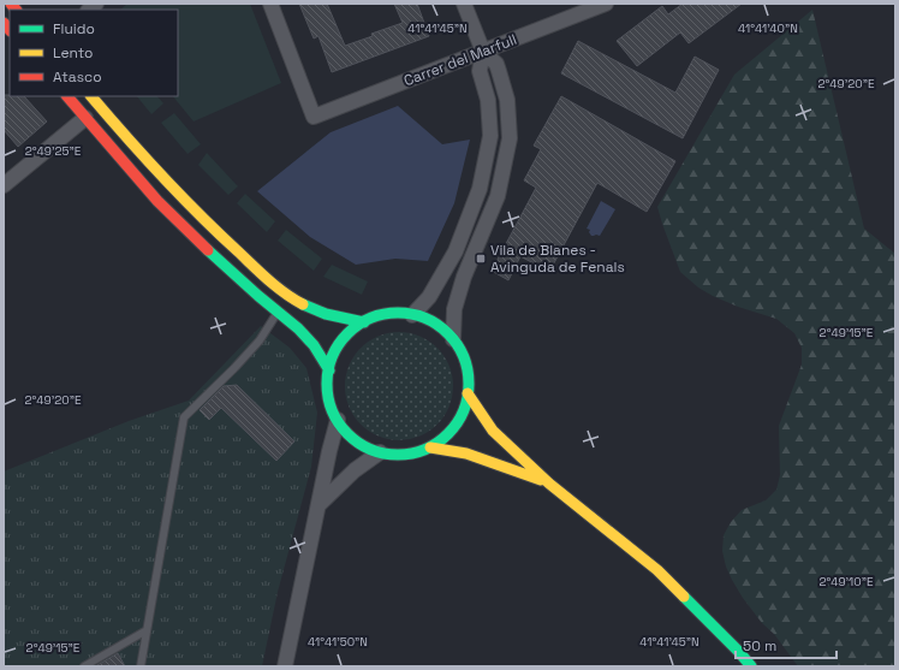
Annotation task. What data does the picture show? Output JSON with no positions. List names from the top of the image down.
{
  "streets": {
    "street": ["Carrer del Marfull"]
  },
  "places": {
    "transit": ["Vila de Blanes - Avinguda de Fenals"]
  },
  "legend": ["Fluido", "Lento", "Atasco"],
  "scale_bar": "50 m",
  "coordinates": [
    "41°41'45\"N",
    "41°41'40\"N",
    "2°49'20\"E",
    "2°49'25\"E",
    "2°49'15\"E",
    "2°49'10\"E",
    "41°41'50\"N"
  ]
}
